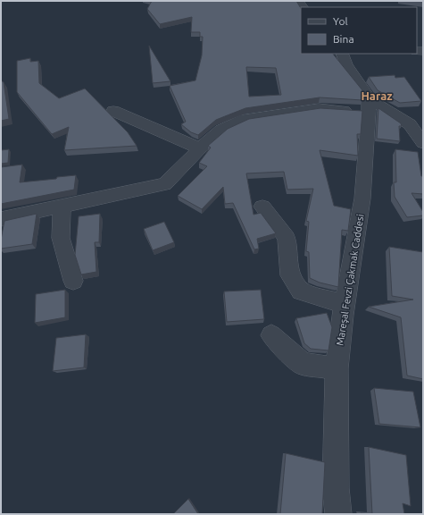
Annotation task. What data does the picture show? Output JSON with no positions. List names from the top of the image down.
{
  "streets": {
    "street": ["Mareşal Fevzi Çakmak Caddesi"]
  },
  "districts": ["Haraz"],
  "legend": ["Yol", "Bina"]
}
